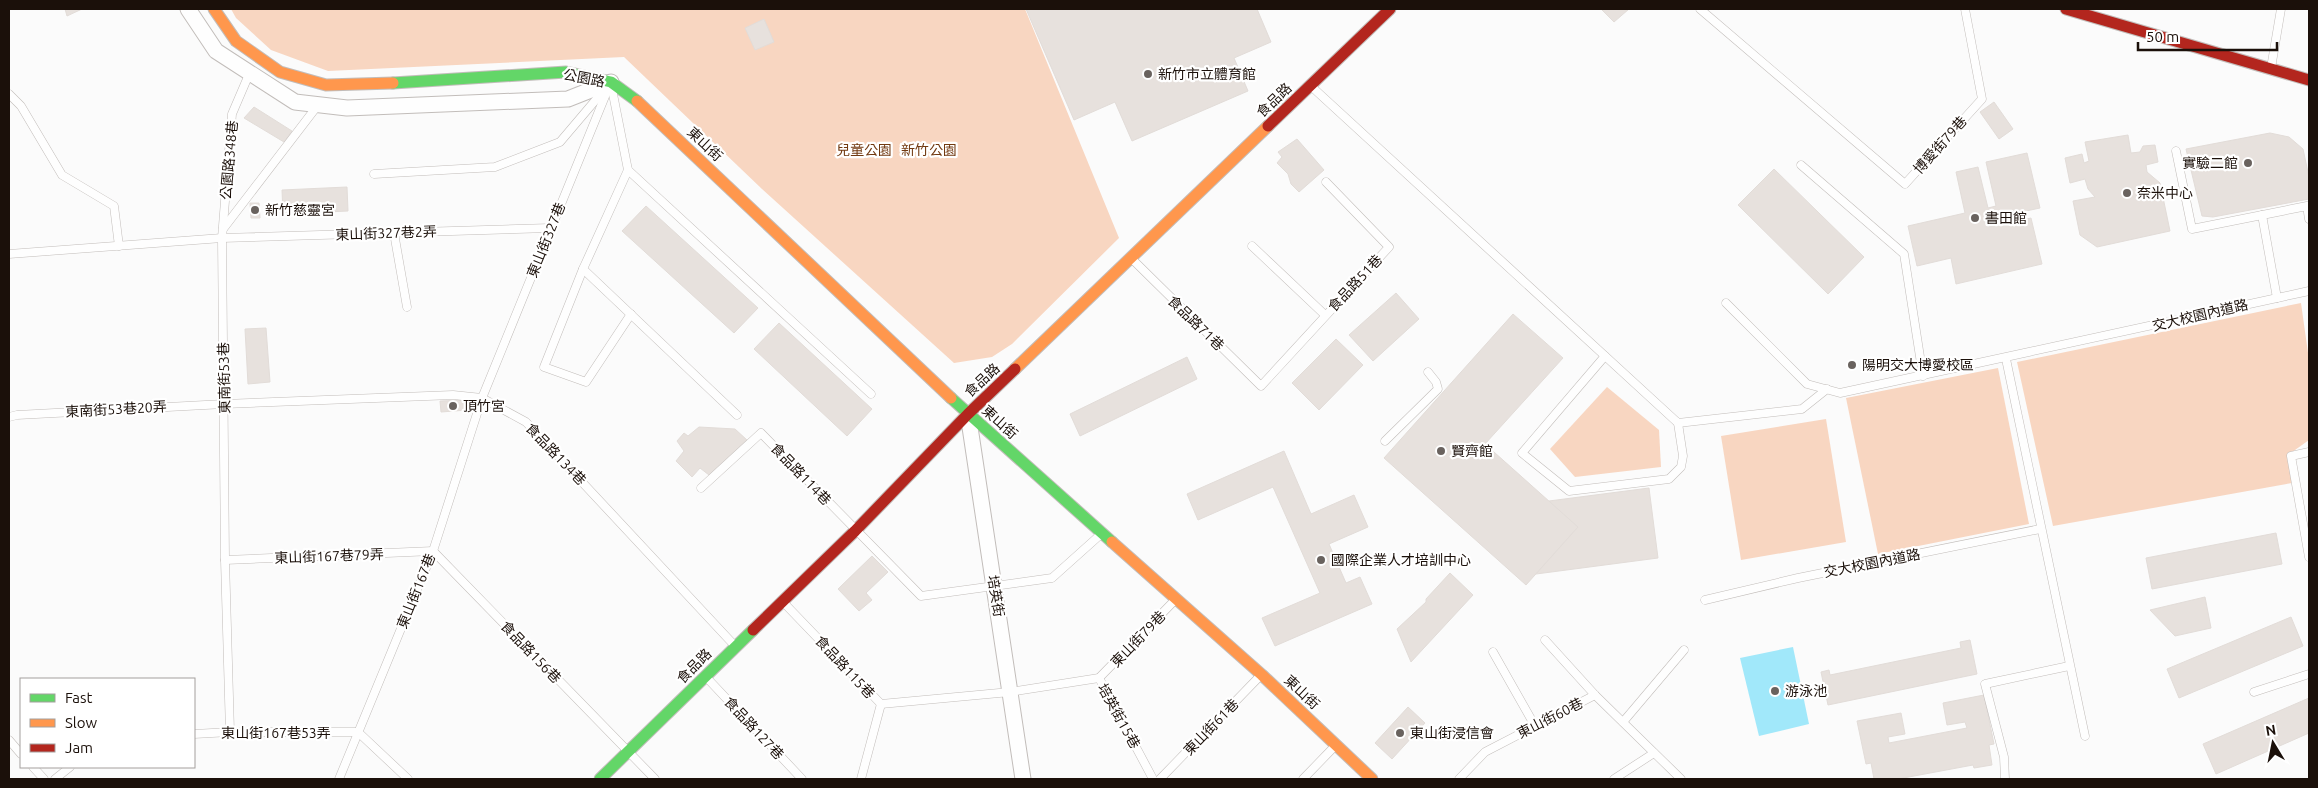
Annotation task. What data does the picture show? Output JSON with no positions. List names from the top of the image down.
{
  "streets": {
    "street": [
      "公園路",
      "食品路",
      "東山街",
      "培英街"
    ],
    "lane": [
      "博愛街79巷",
      "公園路348巷",
      "東山街327巷2弄",
      "東山街327巷",
      "食品路51巷",
      "交大校園內道路",
      "食品路71巷",
      "東南街53巷",
      "東南街53巷20弄",
      "食品路134巷",
      "食品路114巷",
      "東山街167巷79弄",
      "東山街167巷",
      "東山街79巷",
      "食品路156巷",
      "食品路115巷",
      "培英街15巷",
      "東山街60巷",
      "東山街61巷",
      "食品路127巷",
      "東山街167巷53弄"
    ]
  },
  "crossings": [
    ["公園路", "東山街"],
    ["公園路", "公園路348巷"],
    ["公園路", "東山街327巷"],
    ["食品路", "東山街"],
    ["食品路", "食品路71巷"],
    ["食品路", "食品路134巷"],
    ["食品路", "食品路114巷"],
    ["食品路", "培英街"],
    ["食品路", "食品路156巷"],
    ["食品路", "食品路115巷"],
    ["食品路", "食品路127巷"],
    ["東山街", "東山街327巷"],
    ["東山街", "培英街"],
    ["東山街", "東山街79巷"],
    ["東山街", "東山街61巷"],
    ["公園路348巷", "東山街327巷2弄"],
    ["公園路348巷", "東南街53巷"],
    ["東山街327巷2弄", "東山街327巷"],
    ["東山街327巷2弄", "東南街53巷"],
    ["東山街327巷", "食品路134巷"],
    ["東山街327巷", "東山街167巷"],
    ["食品路51巷", "食品路71巷"],
    ["東南街53巷", "東南街53巷20弄"],
    ["東南街53巷", "食品路134巷"],
    ["東南街53巷", "東山街167巷79弄"],
    ["東南街53巷", "東山街167巷53弄"],
    ["東南街53巷20弄", "食品路134巷"],
    ["食品路134巷", "東山街167巷"],
    ["東山街167巷79弄", "東山街167巷"],
    ["東山街167巷79弄", "食品路156巷"],
    ["東山街167巷", "食品路156巷"],
    ["東山街167巷", "東山街167巷53弄"],
    ["培英街", "食品路115巷"],
    ["培英街", "培英街15巷"],
    ["東山街79巷", "培英街15巷"],
    ["食品路115巷", "培英街15巷"]
  ],
  "parks": ["兒童公園", "新竹公園"],
  "places": [
    "新竹市立體育館",
    "實驗二館",
    "奈米中心",
    "新竹慈靈宮",
    "書田館",
    "陽明交大博愛校區",
    "頂竹宮",
    "賢齊館",
    "國際企業人才培訓中心",
    "游泳池",
    "東山街浸信會"
  ],
  "legend": ["Fast", "Slow", "Jam"],
  "scale_bar": "50 m",
  "north": "top"
}
